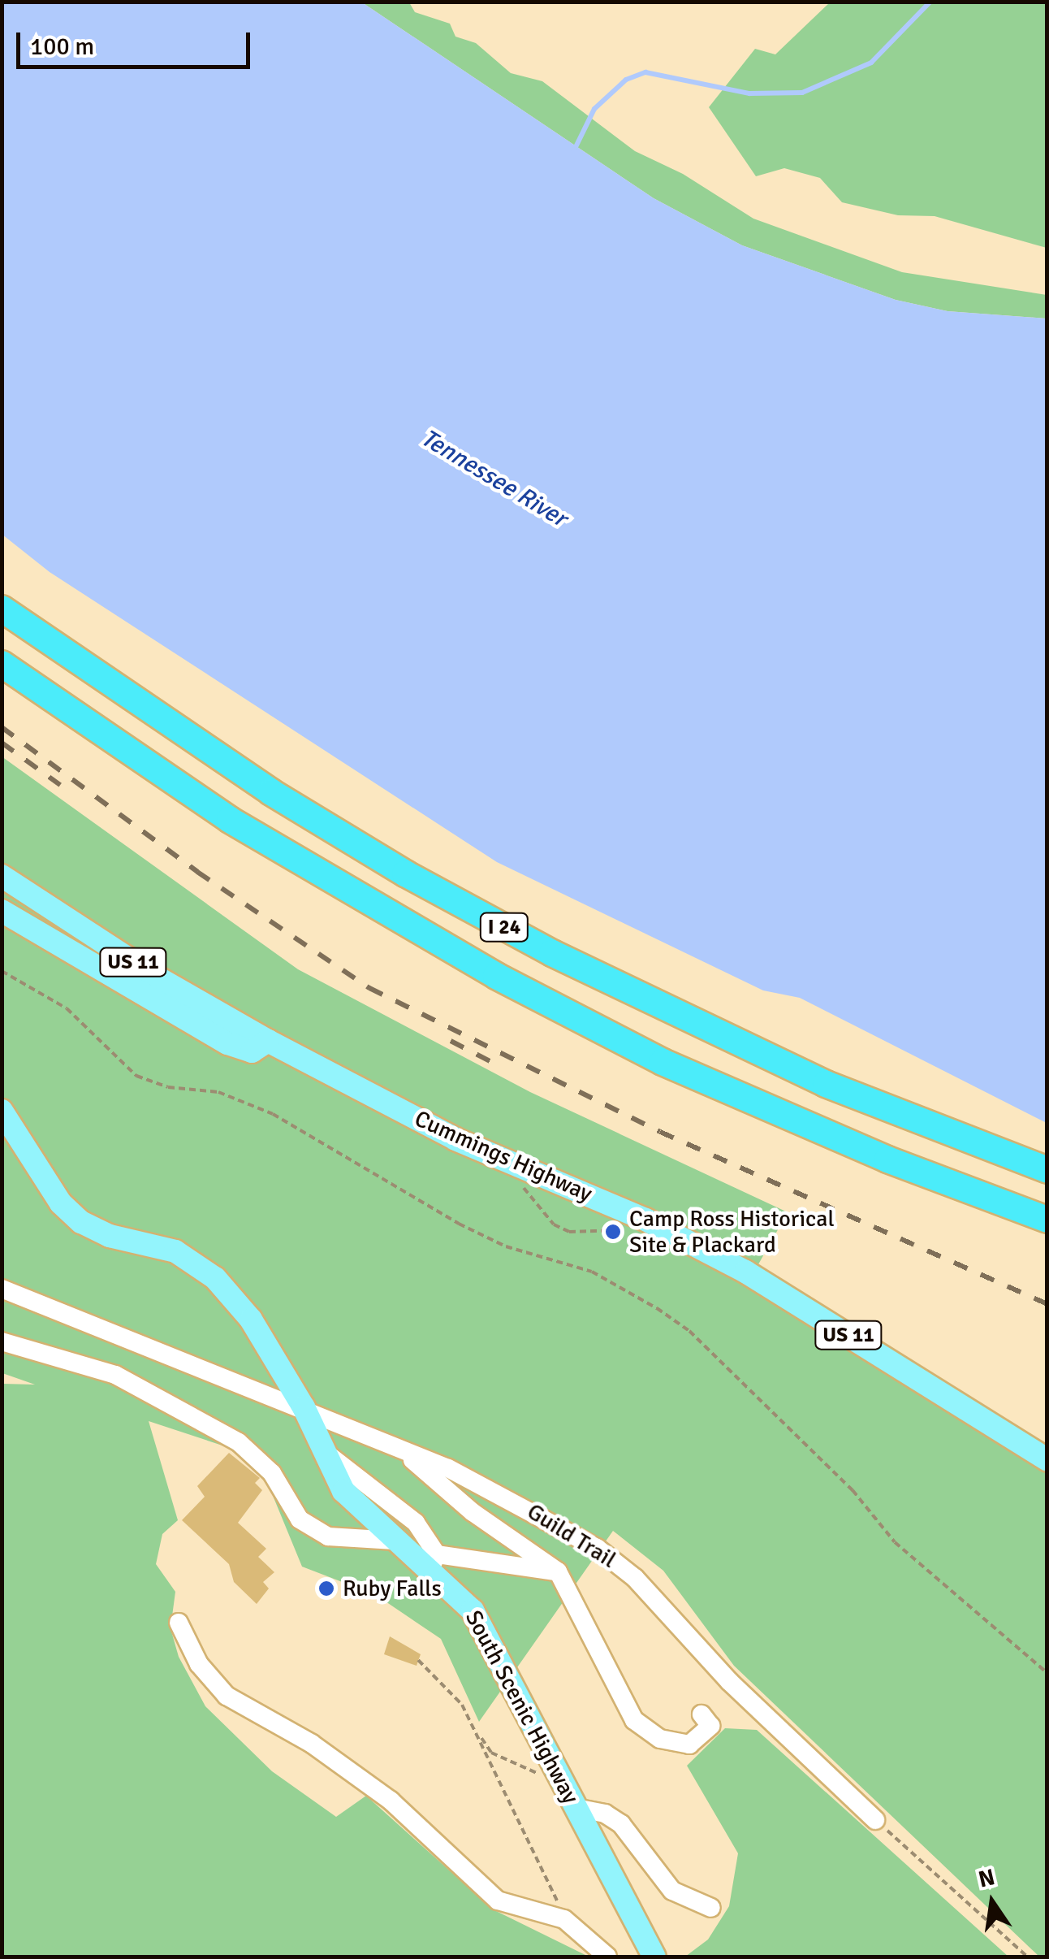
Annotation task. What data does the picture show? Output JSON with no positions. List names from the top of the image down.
{
  "streets": {
    "highway": ["I 24"],
    "main road": ["US 11", "Cummings Highway", "South Scenic Highway"],
    "lane": ["Guild Trail"]
  },
  "crossings": [
    ["Guild Trail", "South Scenic Highway"]
  ],
  "water": ["Tennessee River"],
  "places": ["Camp Ross Historical Site & Plackard", "Ruby Falls"],
  "scale_bar": "100 m",
  "north": "top"
}
